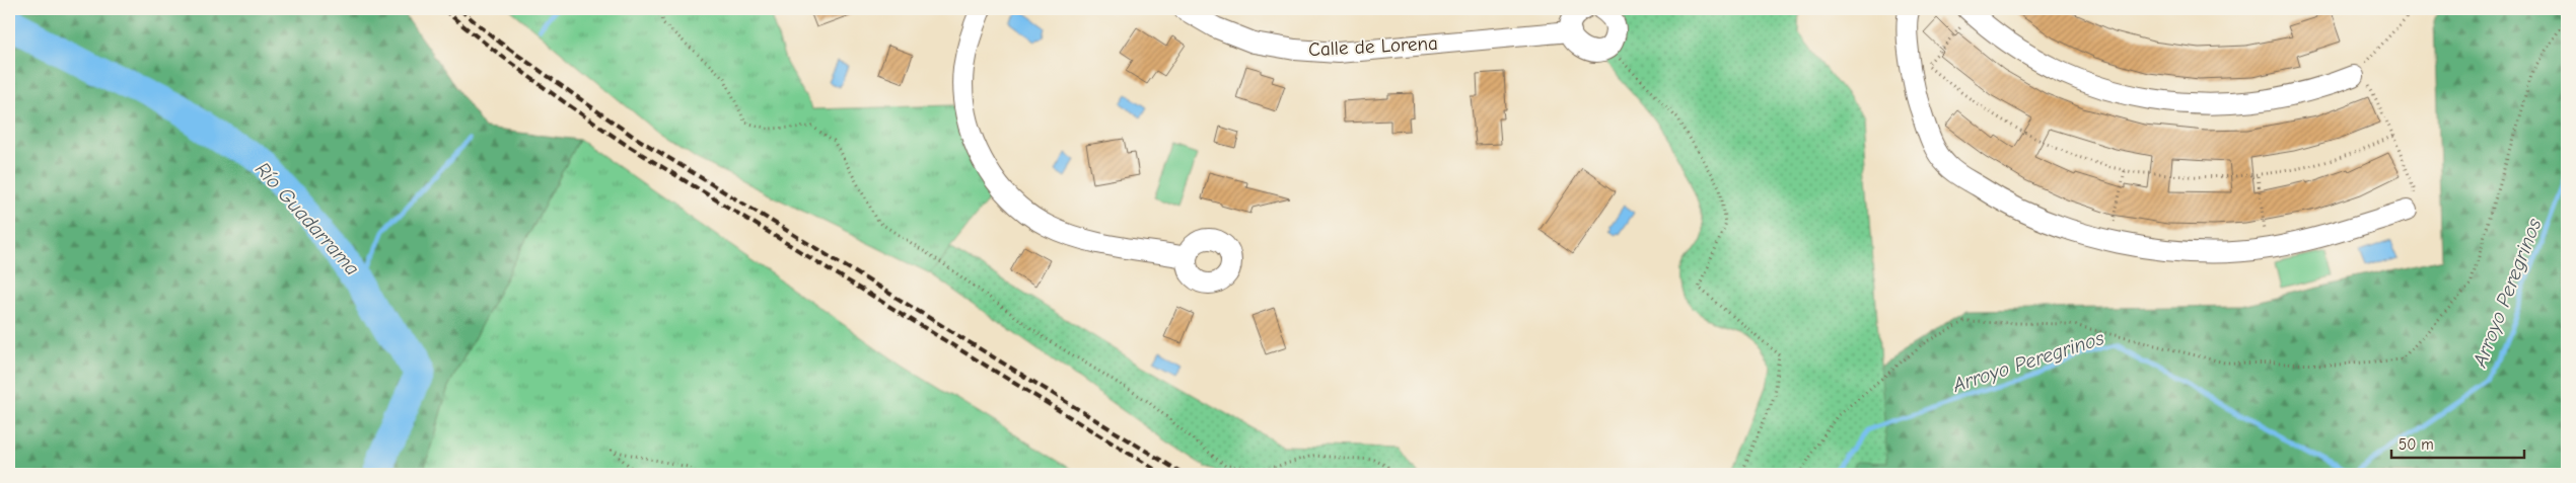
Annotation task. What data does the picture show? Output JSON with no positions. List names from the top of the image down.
{
  "streets": {
    "street": ["Calle de Lorena"]
  },
  "water": ["Río Guadarrama", "Arroyo Peregrinos"],
  "scale_bar": "50 m"
}
